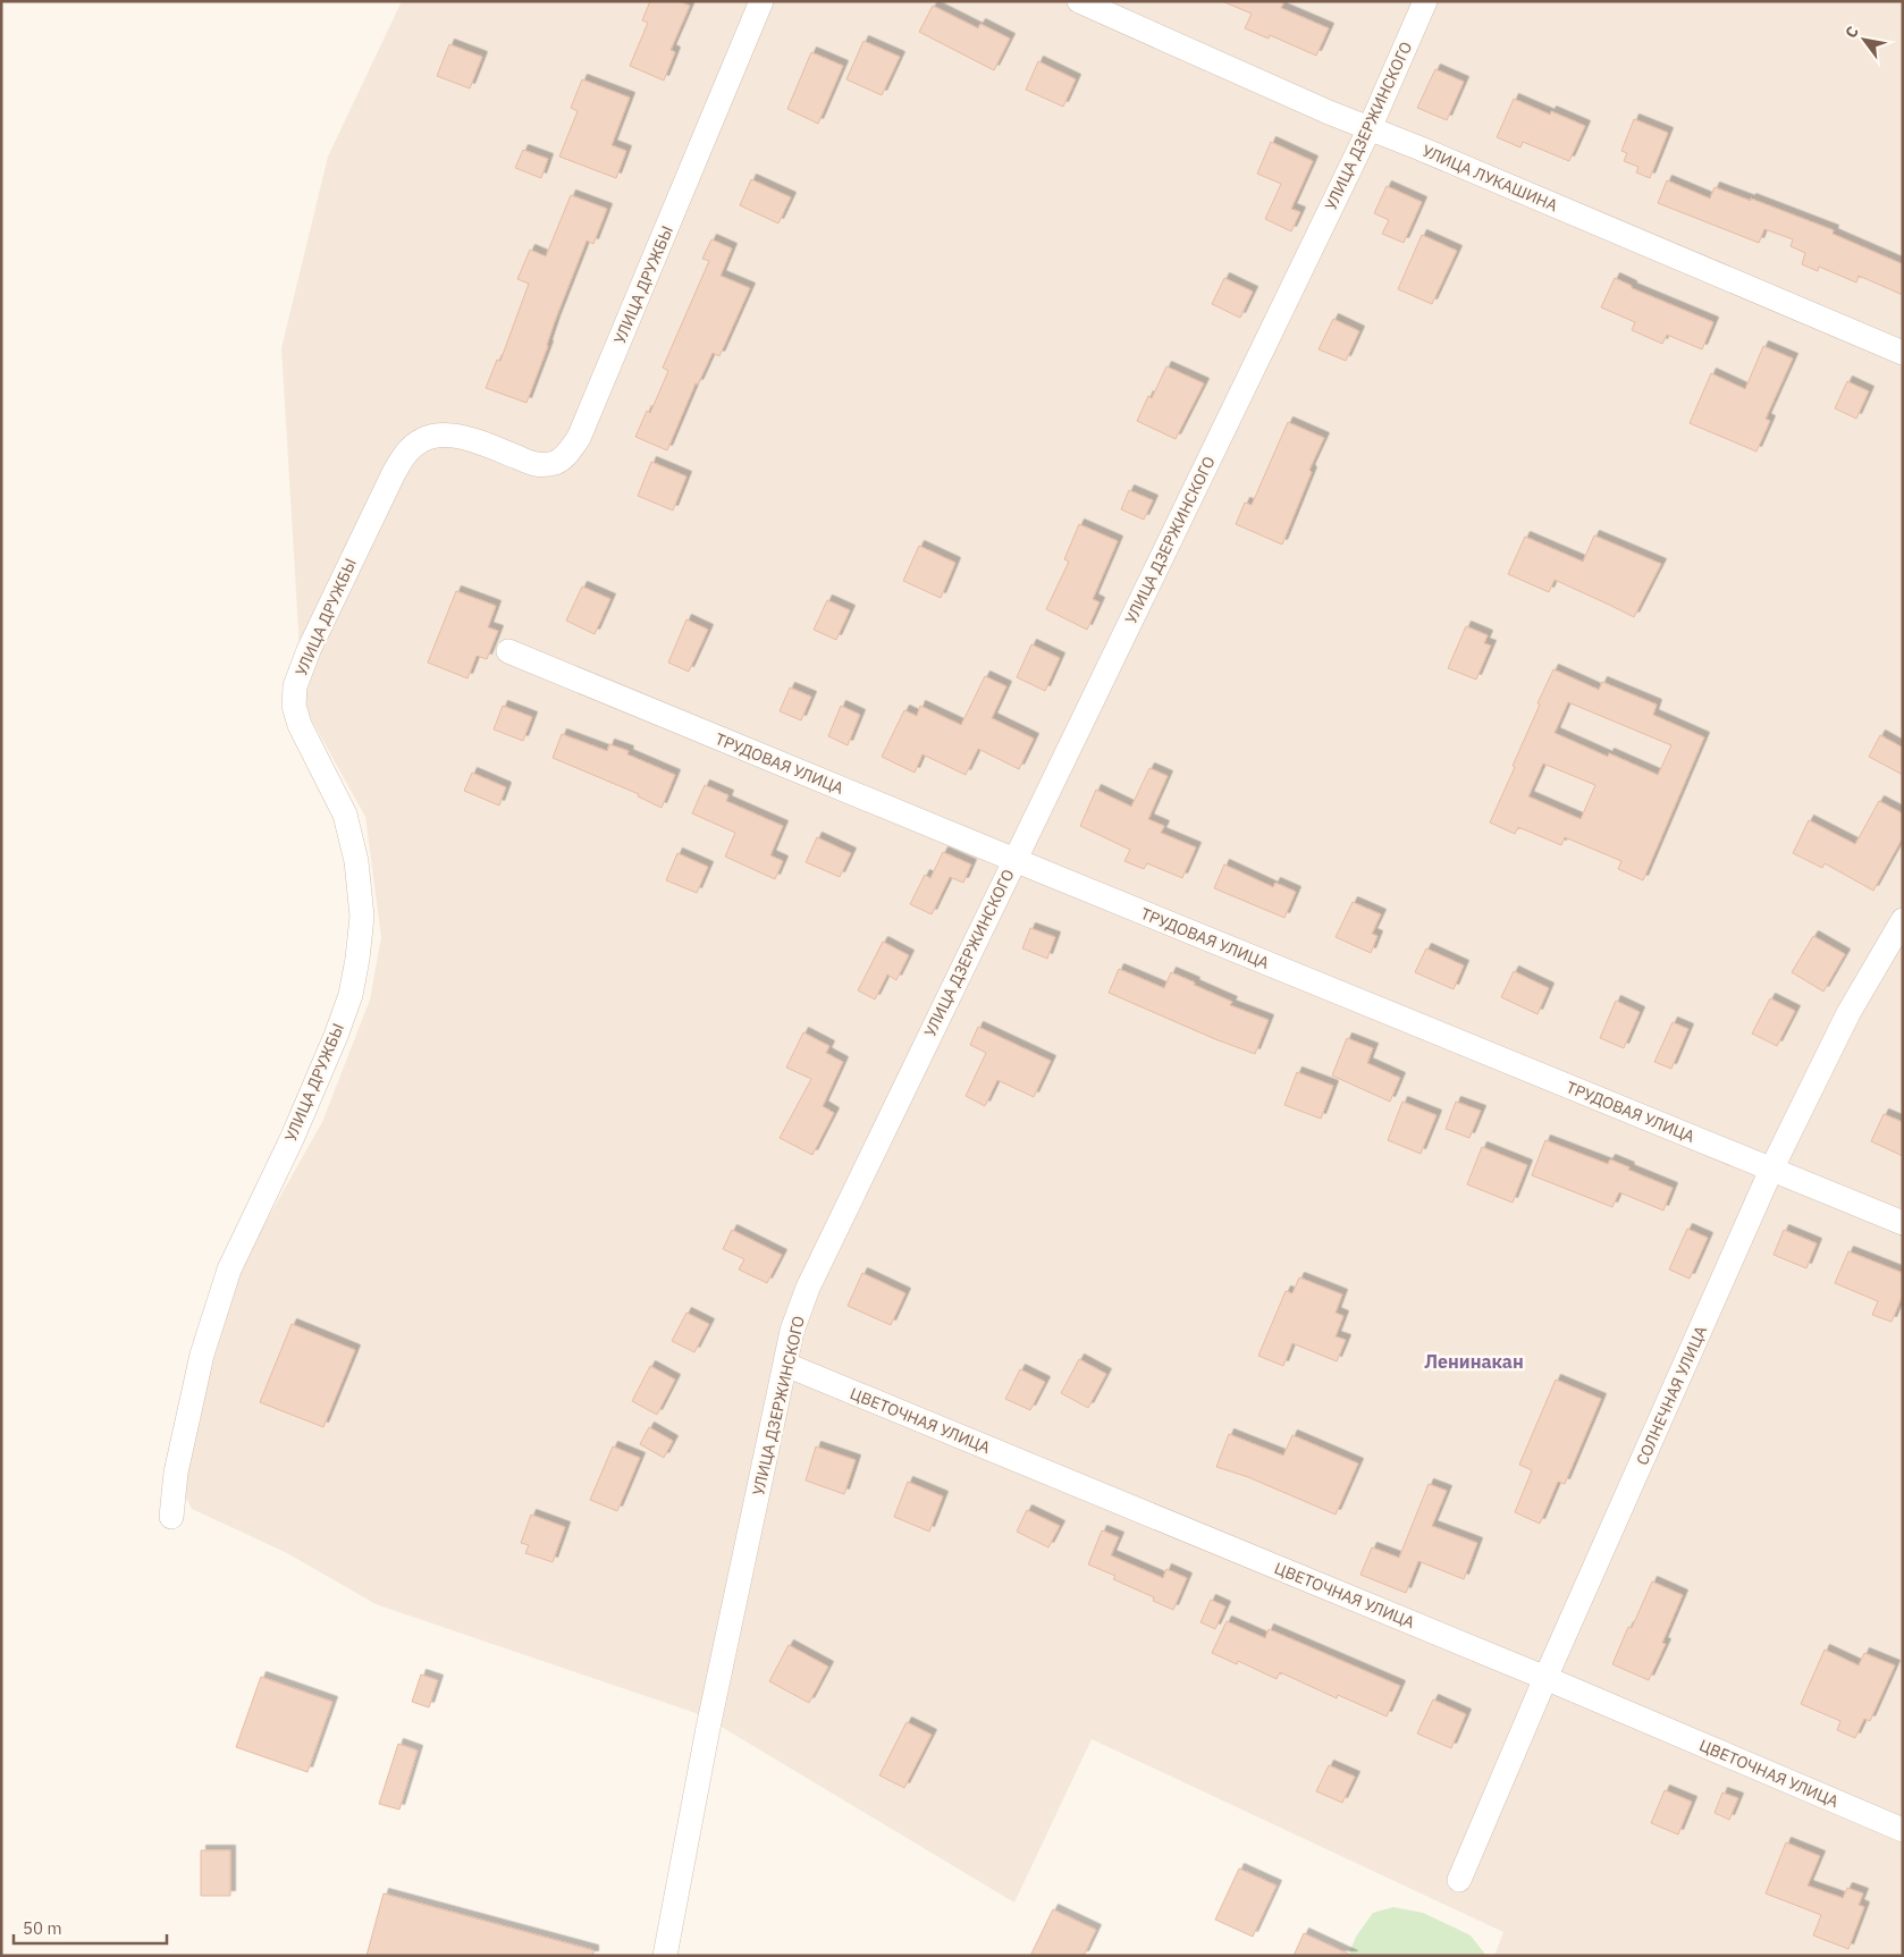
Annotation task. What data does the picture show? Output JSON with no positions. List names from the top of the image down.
{
  "streets": {
    "street": [
      "УЛИЦА ДЗЕРЖИНСКОГО",
      "УЛИЦА ЛУКАШИНА",
      "УЛИЦА ДРУЖБЫ",
      "ТРУДОВАЯ УЛИЦА",
      "СОЛНЕЧНАЯ УЛИЦА",
      "ЦВЕТОЧНАЯ УЛИЦА"
    ]
  },
  "crossings": [
    ["УЛИЦА ДЗЕРЖИНСКОГО", "УЛИЦА ЛУКАШИНА"],
    ["УЛИЦА ДЗЕРЖИНСКОГО", "ТРУДОВАЯ УЛИЦА"],
    ["УЛИЦА ДЗЕРЖИНСКОГО", "ЦВЕТОЧНАЯ УЛИЦА"],
    ["ТРУДОВАЯ УЛИЦА", "СОЛНЕЧНАЯ УЛИЦА"],
    ["СОЛНЕЧНАЯ УЛИЦА", "ЦВЕТОЧНАЯ УЛИЦА"]
  ],
  "districts": ["Ленинакан"],
  "scale_bar": "50 m",
  "north": "top left"
}
